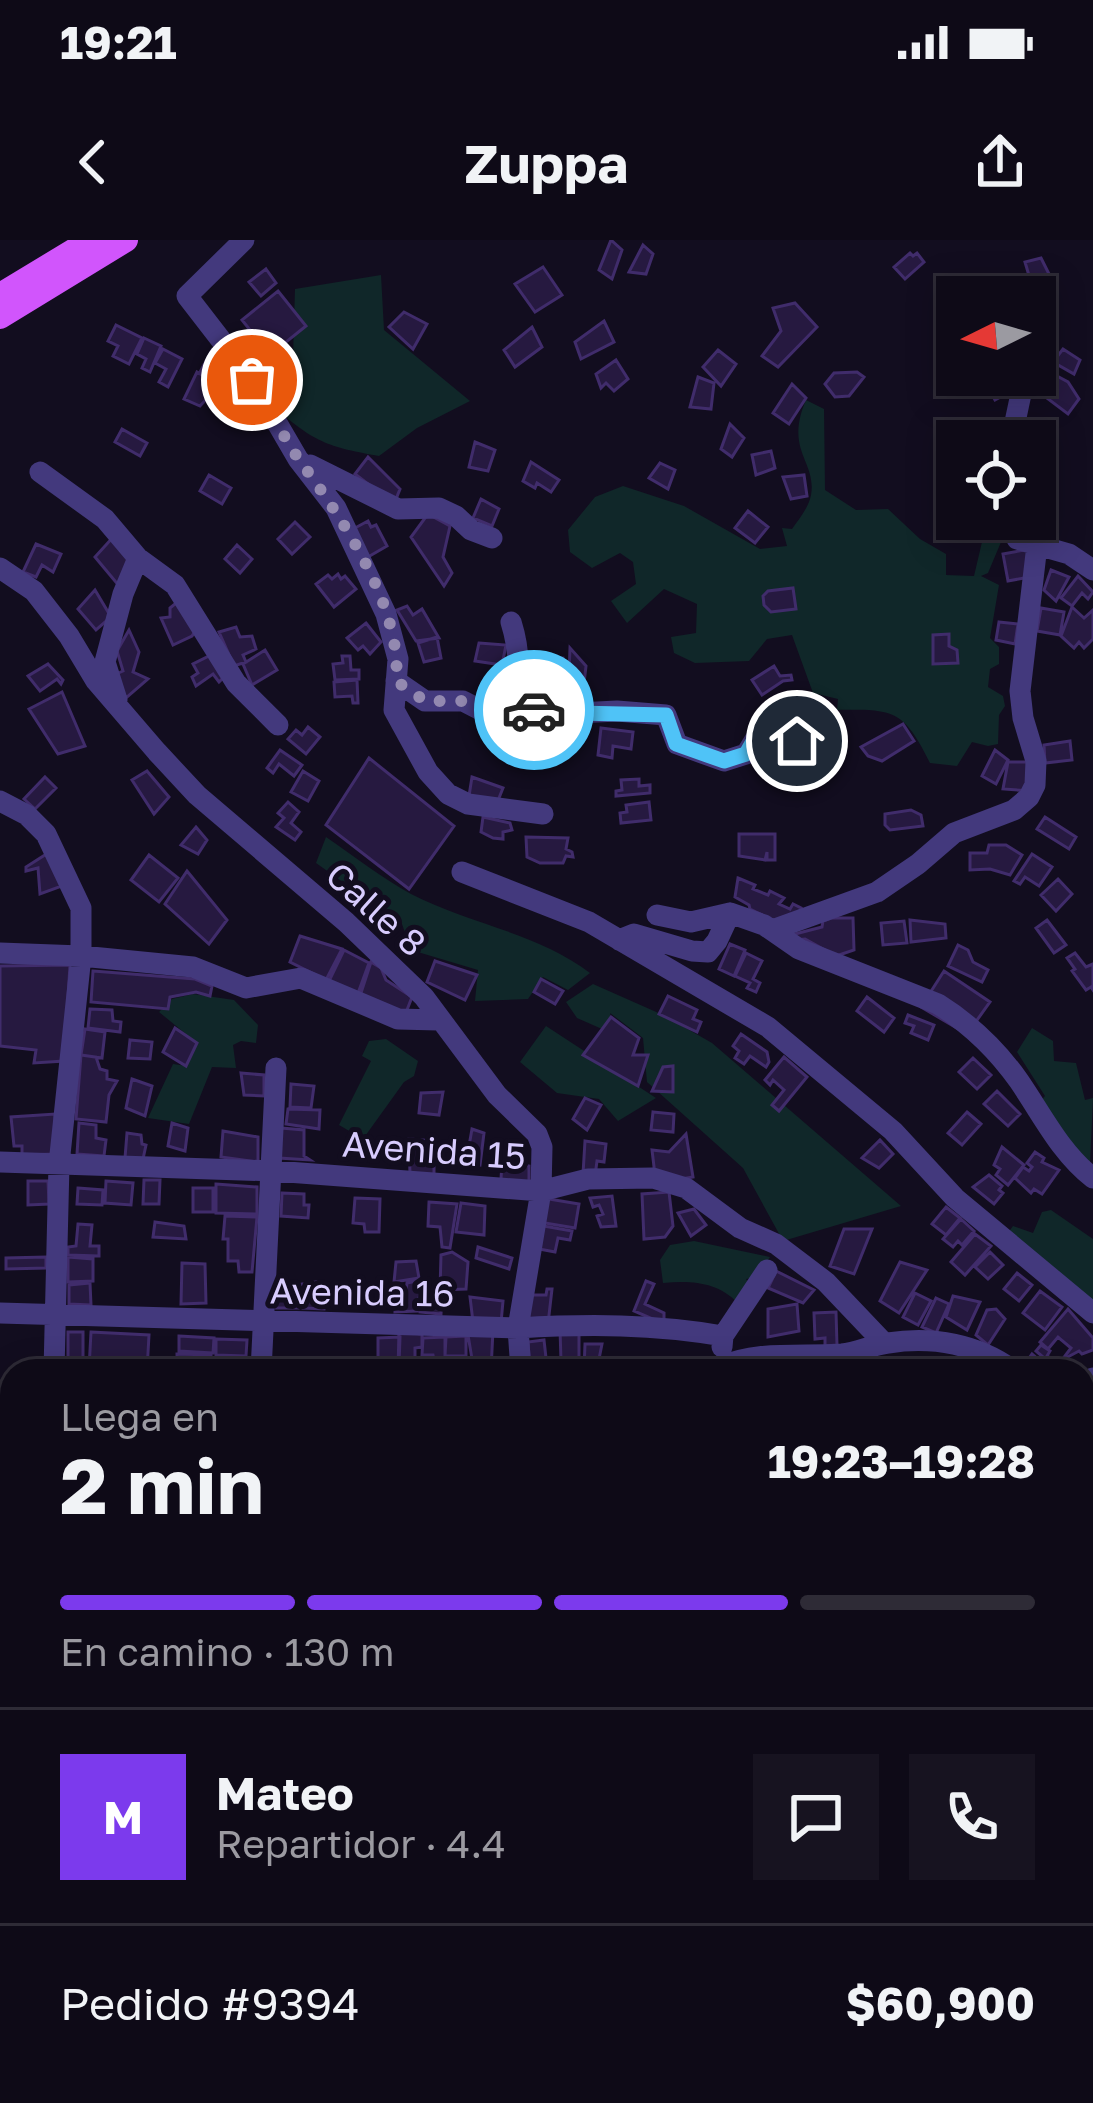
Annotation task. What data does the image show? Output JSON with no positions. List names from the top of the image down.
{
  "streets": {
    "street": ["Calle 8", "Avenida 15", "Avenida 16"]
  },
  "crossings": [
    ["Calle 8", "Avenida 15"],
    ["Calle 8", "Avenida 16"]
  ],
  "north": "left",
  "page": {
    "status": "19:21",
    "header": "Zuppa",
    "heading": ["2 min", "Llega en", "19:23–19:28"],
    "panel": [
      "Mateo",
      "Repartidor · 4.4",
      "Pedido #9394",
      "$60,900"
    ],
    "bar": "En camino · 130 m",
    "round": "M"
  }
}
